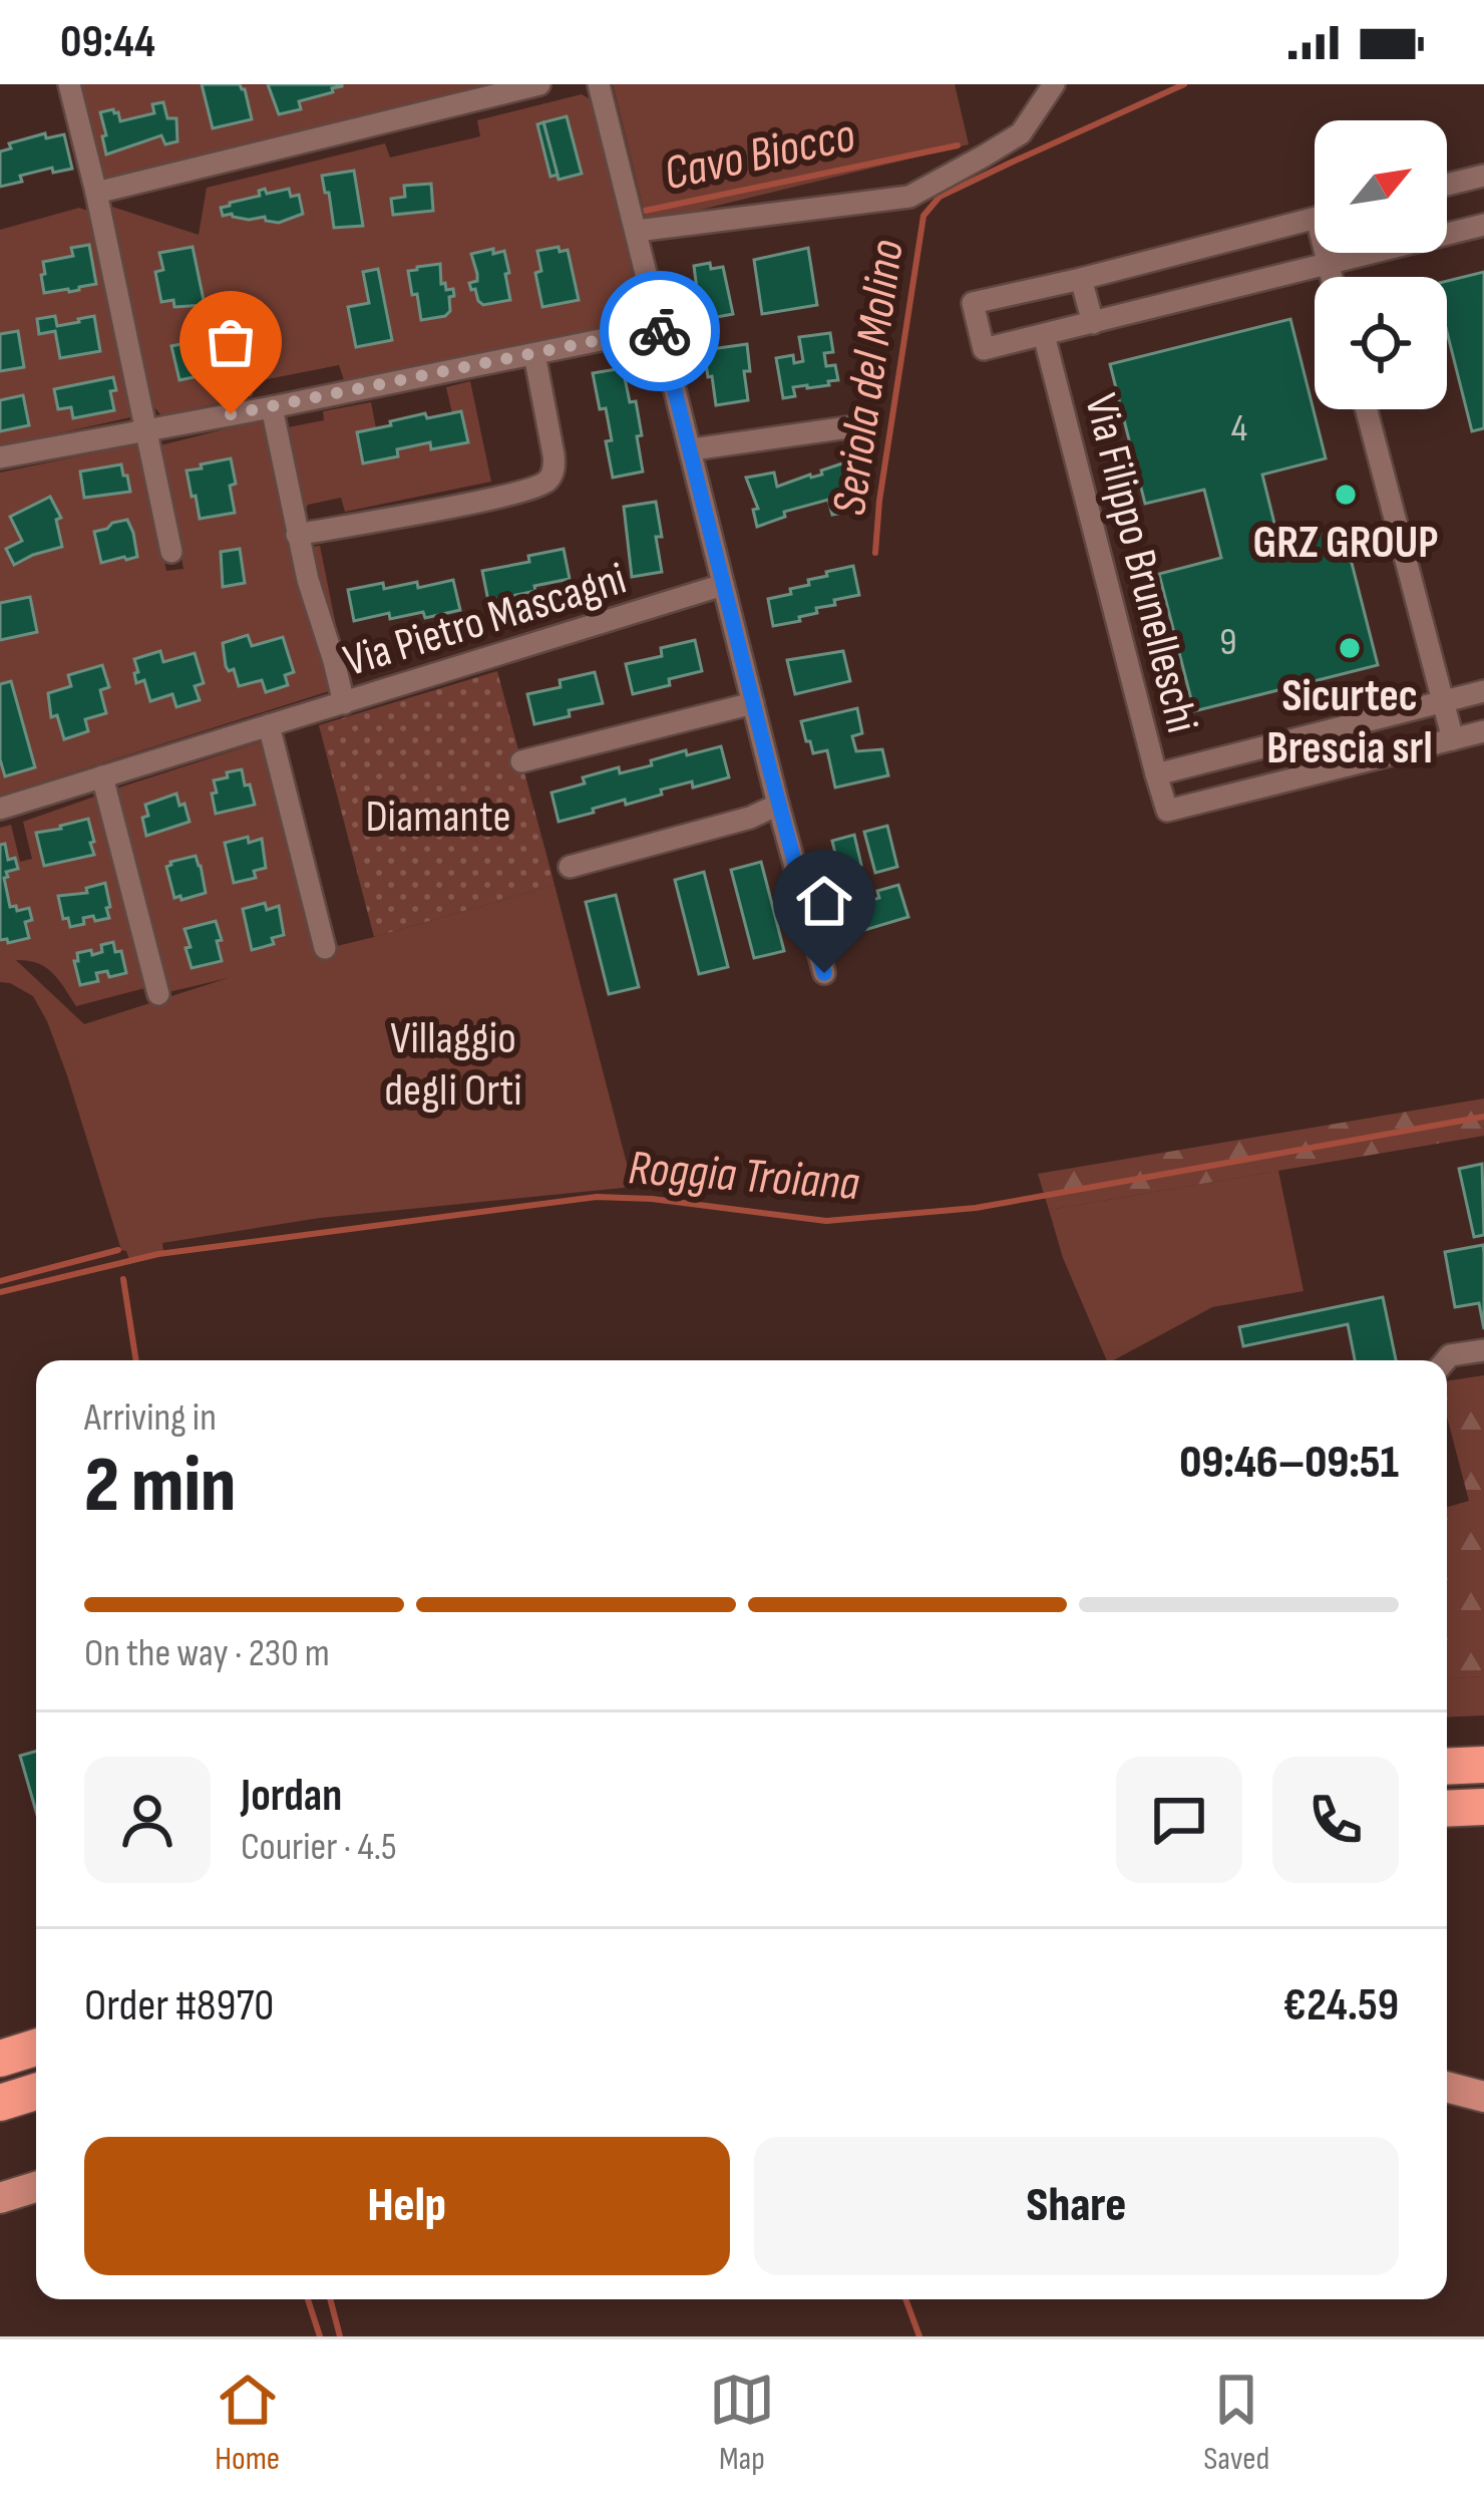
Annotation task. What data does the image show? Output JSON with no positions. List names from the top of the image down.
{
  "streets": {
    "street": ["Via Filippo Brunelleschi", "Via Pietro Mascagni"]
  },
  "water": ["Cavo Biocco", "Seriola del Molino", "Roggia Troiana"],
  "parks": ["Diamante", "Villaggio degli Orti"],
  "places": ["GRZ GROUP", "Sicurtec Brescia srl"],
  "house_numbers": ["4", "9"],
  "north": "top right",
  "page": {
    "status": "09:44",
    "heading": ["2 min", "Arriving in", "09:46–09:51"],
    "panel": [
      "Jordan",
      "Courier · 4.5",
      "Order #8970",
      "€24.59"
    ],
    "bar": "On the way · 230 m",
    "buttons": ["Help", "Share"],
    "tabs": ["Home", "Map", "Saved"]
  }
}
